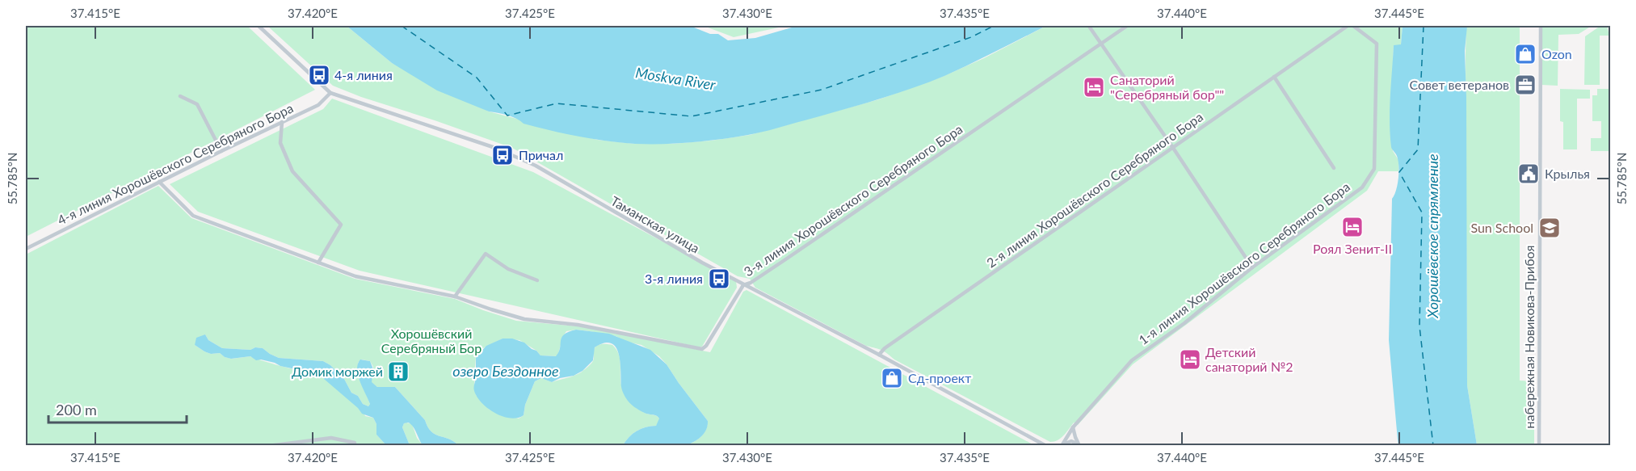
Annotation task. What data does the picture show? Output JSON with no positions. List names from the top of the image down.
{
  "streets": {
    "street": [
      "4-я линия Хорошёвского Серебряного Бора",
      "2-я линия Хорошёвского Серебряного Бора",
      "3-я линия Хорошёвского Серебряного Бора",
      "Таманская улица",
      "1-я линия Хорошёвского Серебряного Бора",
      "набережная Новикова-Прибоя"
    ]
  },
  "crossings": [
    ["4-я линия Хорошёвского Серебряного Бора", "3-я линия Хорошёвского Серебряного Бора"],
    ["4-я линия Хорошёвского Серебряного Бора", "Таманская улица"],
    ["2-я линия Хорошёвского Серебряного Бора", "Таманская улица"],
    ["3-я линия Хорошёвского Серебряного Бора", "Таманская улица"]
  ],
  "water": ["Moskva River", "Хорошёвское спрямление", "озеро Бездонное"],
  "parks": ["Хорошёвский Серебряный Бор"],
  "places": {
    "shop": ["Ozon", "Сд-проект"],
    "bus stop": ["4-я линия", "Причал", "3-я линия"],
    "office": ["Совет ветеранов"],
    "hotel": ["Санаторий \"Серебряный бор\"\"", "Роял Зенит-II", "Детский санаторий №2"],
    "public building": ["Крылья"],
    "school or university": ["Sun School"],
    "building": ["Домик моржей"]
  },
  "scale_bar": "200 m",
  "coordinates": [
    "37.415°E",
    "37.420°E",
    "37.425°E",
    "37.430°E",
    "37.435°E",
    "37.440°E",
    "37.445°E",
    "55.785°N"
  ]
}
